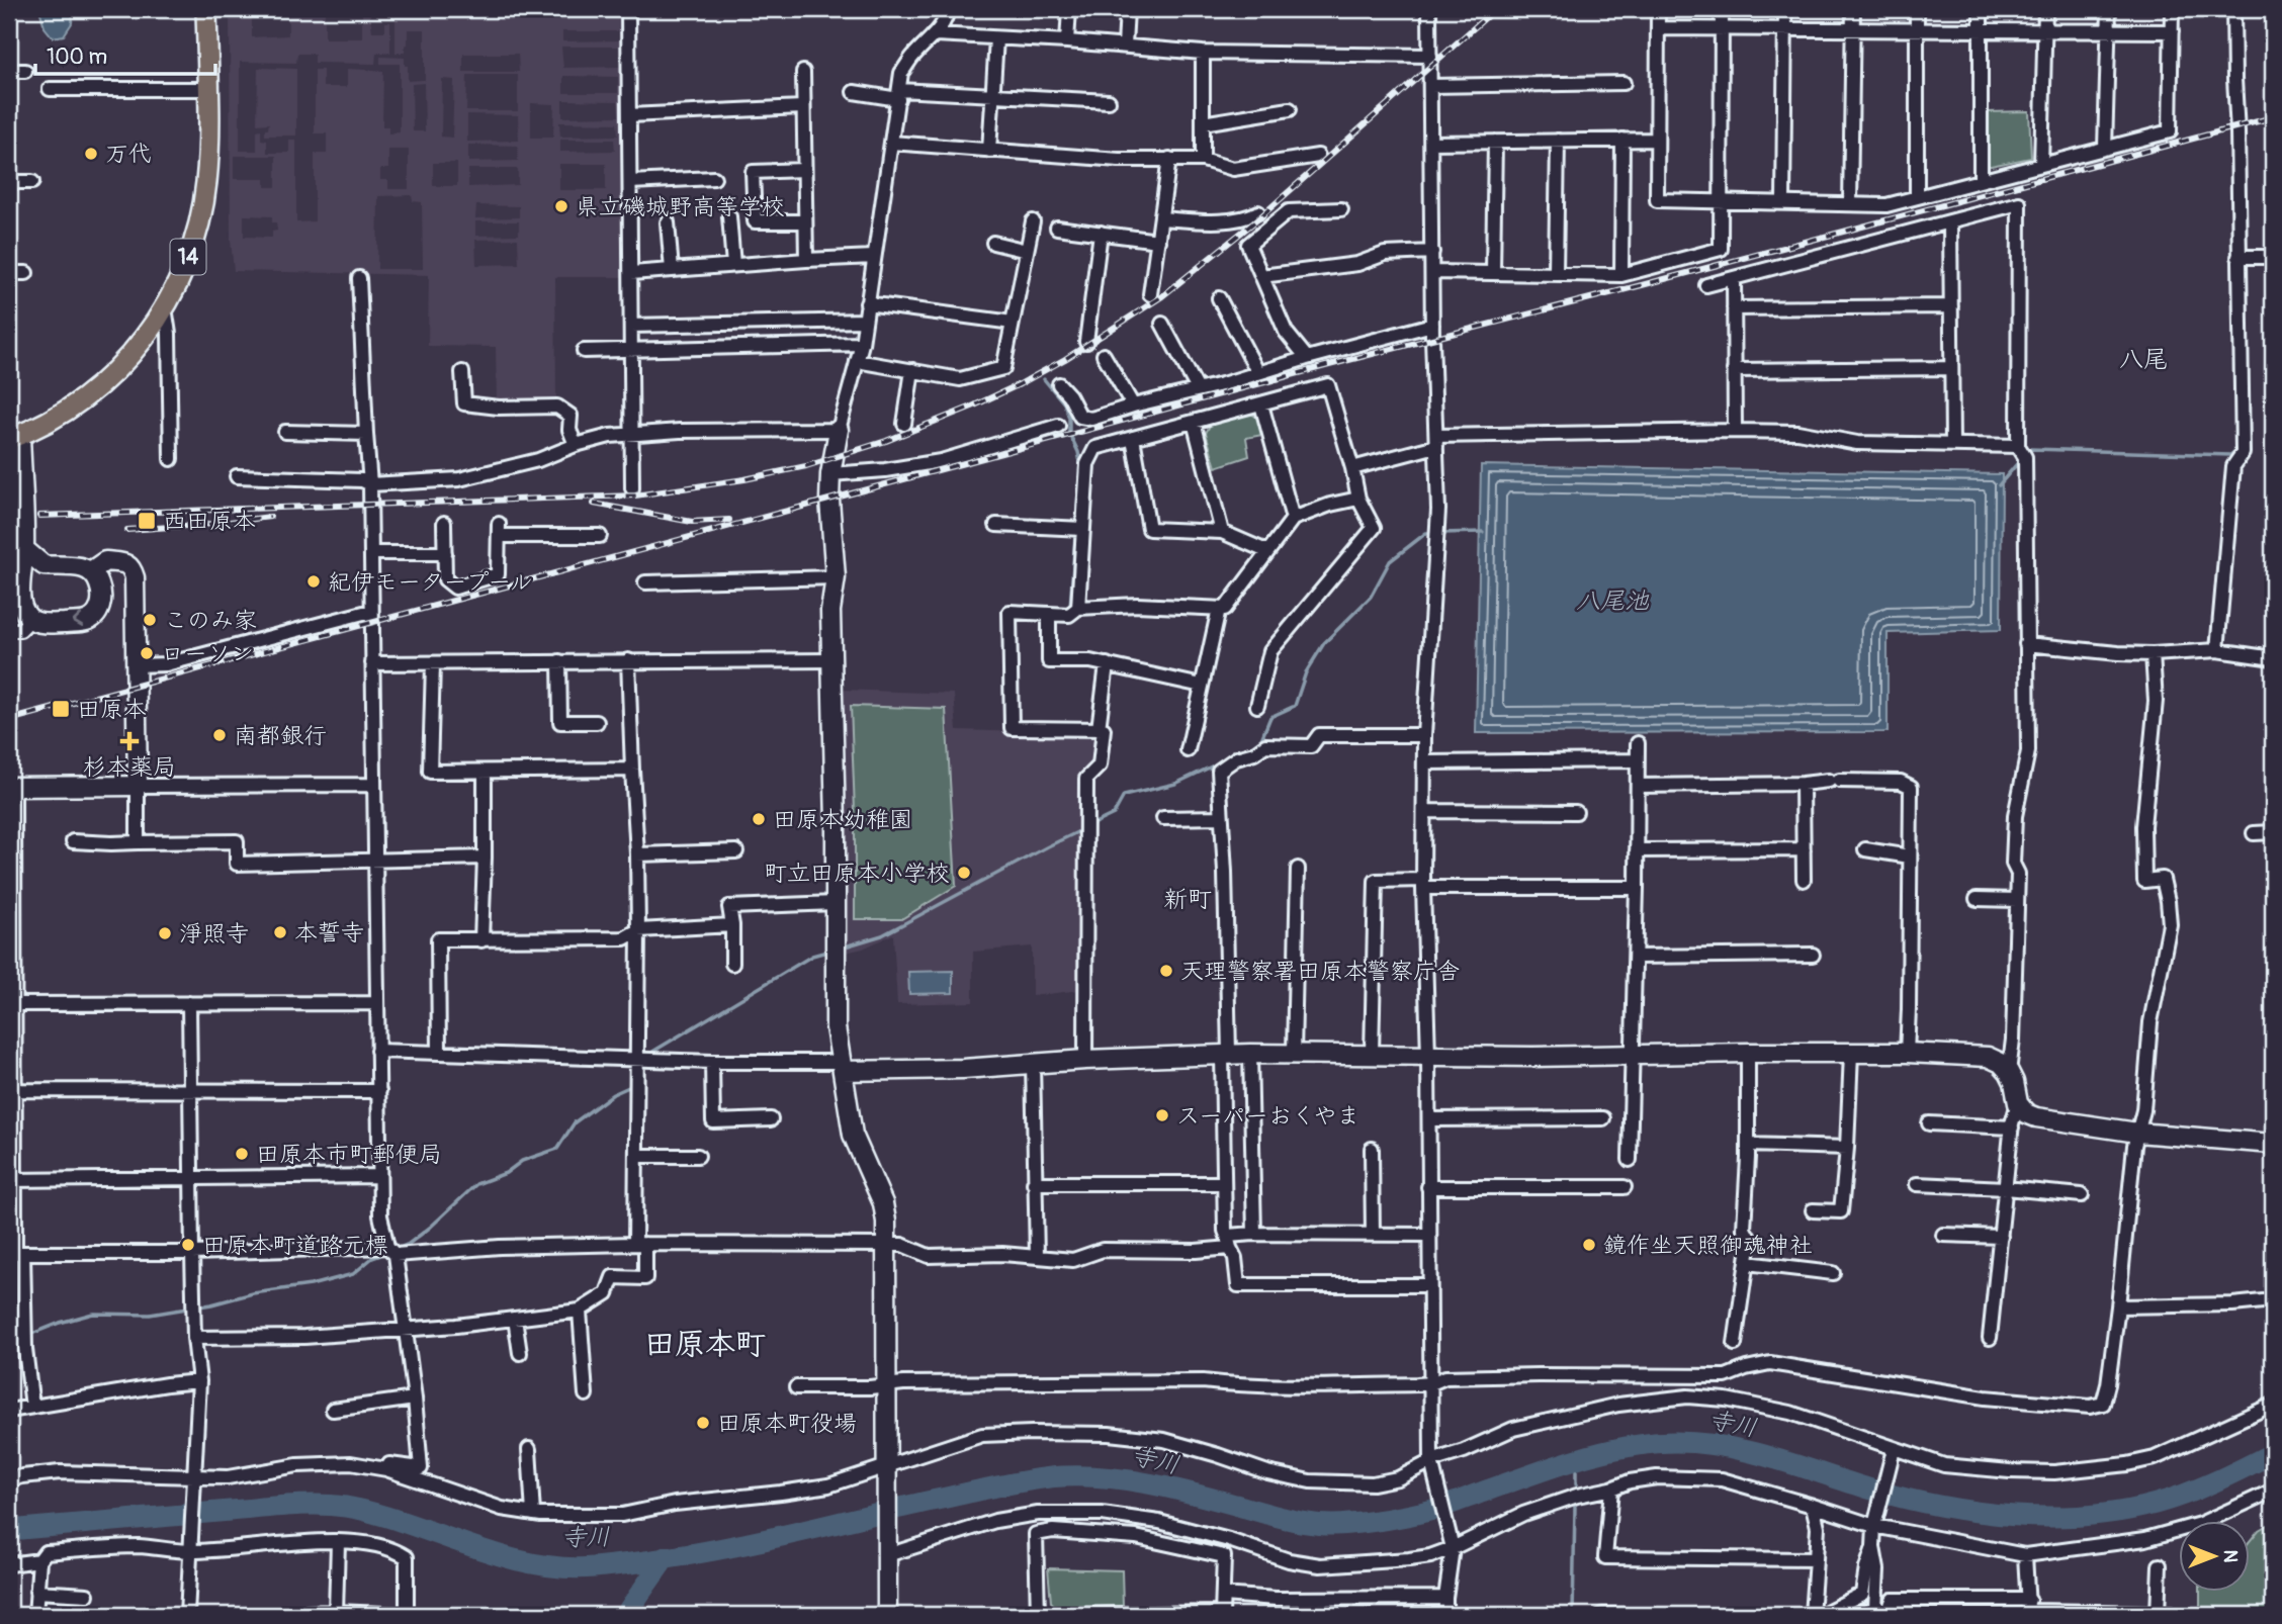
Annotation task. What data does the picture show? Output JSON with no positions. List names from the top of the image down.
{
  "streets": {
    "main road": ["14"]
  },
  "districts": ["八尾", "新町", "田原本町"],
  "water": ["八尾池", "寺川"],
  "places": {
    "other": [
      "万代",
      "県立磯城野高等学校",
      "紀伊モータープール",
      "このみ家",
      "ローソン",
      "南都銀行",
      "田原本幼稚園",
      "町立田原本小学校",
      "本誓寺",
      "淨照寺",
      "天理警察署田原本警察庁舎",
      "スーパーおくやま",
      "田原本市町郵便局",
      "田原本町道路元標",
      "鏡作坐天照御魂神社",
      "田原本町役場"
    ],
    "transit": ["西田原本", "田原本"],
    "health": ["杉本薬局"]
  },
  "scale_bar": "100 m",
  "north": "right"
}
